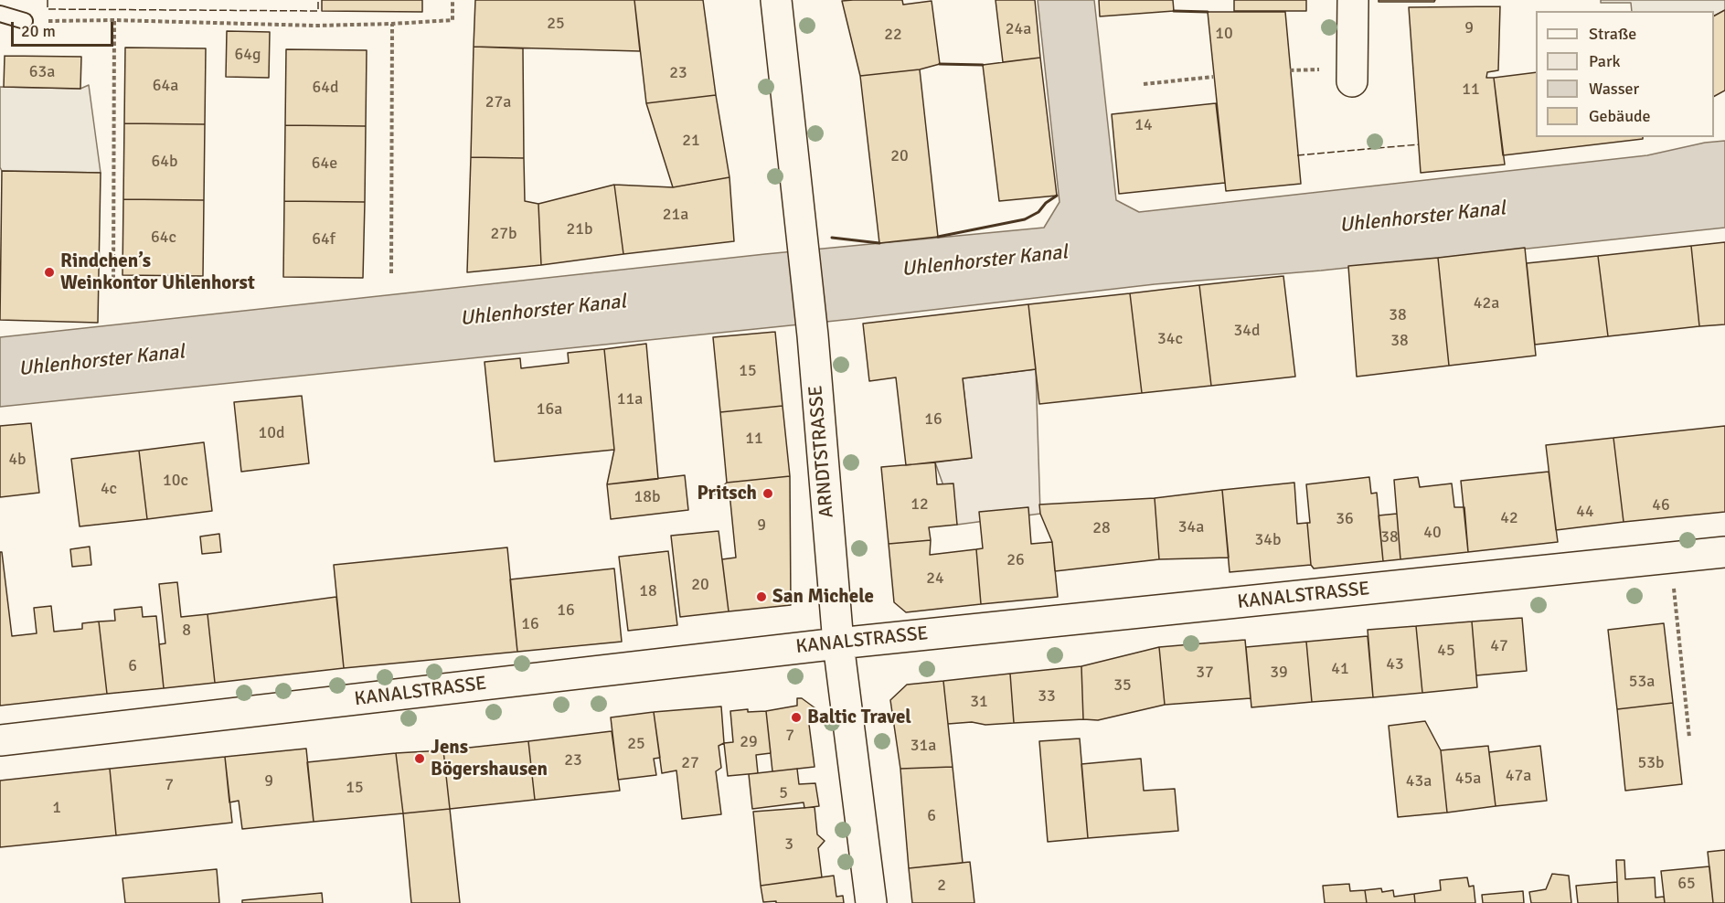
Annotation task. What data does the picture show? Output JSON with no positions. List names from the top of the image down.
{
  "streets": {
    "street": ["ARNDTSTRASSE", "KANALSTRASSE"]
  },
  "crossings": [
    ["ARNDTSTRASSE", "KANALSTRASSE"]
  ],
  "water": ["Uhlenhorster Kanal"],
  "places": [
    "Rindchen’s Weinkontor Uhlenhorst",
    "Pritsch",
    "San Michele",
    "Baltic Travel",
    "Jens Bögershausen"
  ],
  "house_numbers": [
    "25",
    "9",
    "24a",
    "10",
    "22",
    "64g",
    "63a",
    "23",
    "64a",
    "64d",
    "11",
    "27a",
    "14",
    "21",
    "20",
    "64b",
    "64e",
    "21a",
    "21b",
    "27b",
    "64c",
    "64f",
    "42a",
    "38",
    "34d",
    "34c",
    "38",
    "15",
    "11a",
    "16a",
    "16",
    "10d",
    "11",
    "4b",
    "10c",
    "4c",
    "18b",
    "12",
    "46",
    "44",
    "42",
    "36",
    "9",
    "34a",
    "28",
    "40",
    "38",
    "34b",
    "26",
    "24",
    "20",
    "18",
    "16",
    "16",
    "8",
    "47",
    "45",
    "43",
    "6",
    "41",
    "37",
    "39",
    "53a",
    "35",
    "33",
    "31",
    "7",
    "29",
    "25",
    "31a",
    "23",
    "27",
    "53b",
    "47a",
    "45a",
    "9",
    "43a",
    "7",
    "15",
    "5",
    "1",
    "6",
    "3",
    "65",
    "2"
  ],
  "legend": [
    "Straße",
    "Park",
    "Wasser",
    "Gebäude"
  ],
  "scale_bar": "20 m"
}
